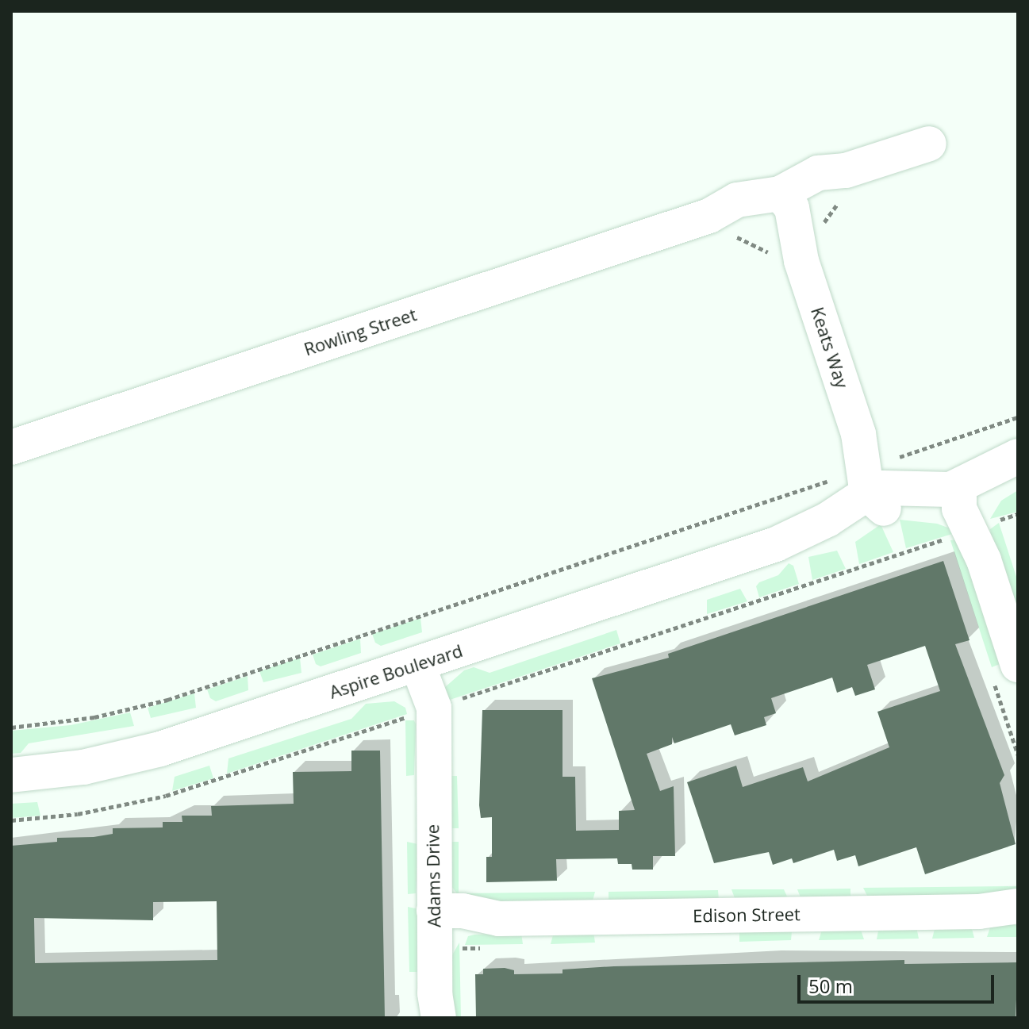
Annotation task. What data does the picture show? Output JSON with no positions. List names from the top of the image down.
{
  "streets": {
    "street": [
      "Rowling Street",
      "Keats Way",
      "Aspire Boulevard",
      "Adams Drive",
      "Edison Street"
    ]
  },
  "crossings": [
    ["Rowling Street", "Keats Way"],
    ["Keats Way", "Aspire Boulevard"],
    ["Aspire Boulevard", "Adams Drive"],
    ["Adams Drive", "Edison Street"]
  ],
  "scale_bar": "50 m"
}
